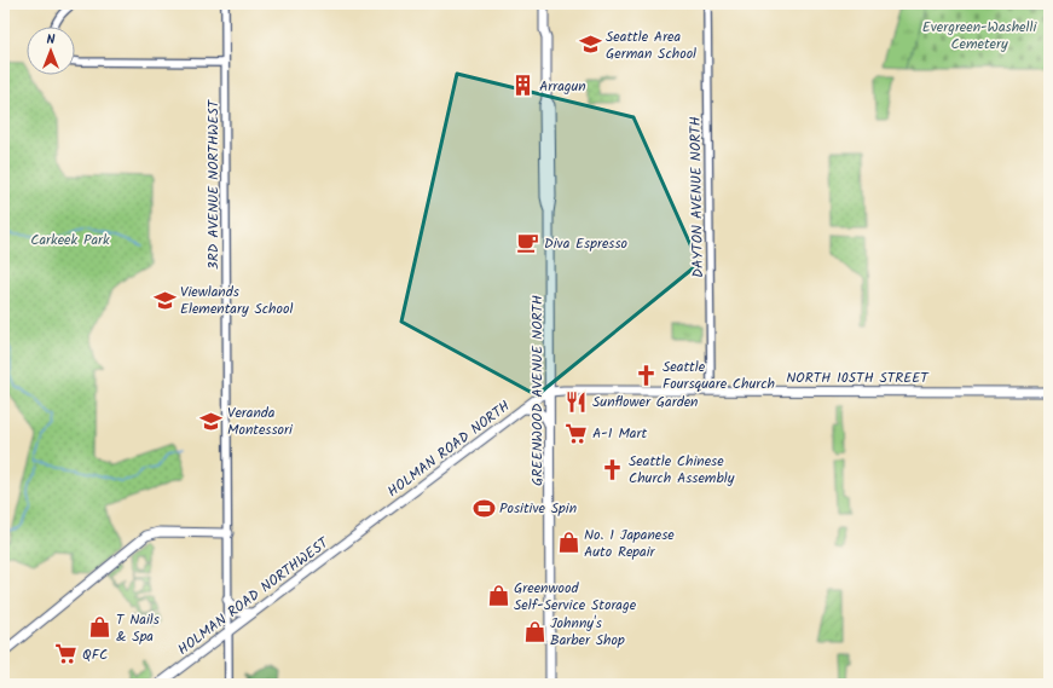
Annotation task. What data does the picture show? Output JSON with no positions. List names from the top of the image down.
{
  "streets": {
    "main road": [
      "NORTH 105TH STREET",
      "GREENWOOD AVENUE NORTH",
      "HOLMAN ROAD NORTH",
      "HOLMAN ROAD NORTHWEST"
    ],
    "street": ["3RD AVENUE NORTHWEST", "DAYTON AVENUE NORTH"]
  },
  "crossings": [
    ["3RD AVENUE NORTHWEST", "HOLMAN ROAD NORTHWEST"],
    ["DAYTON AVENUE NORTH", "NORTH 105TH STREET"],
    ["NORTH 105TH STREET", "GREENWOOD AVENUE NORTH"],
    ["NORTH 105TH STREET", "HOLMAN ROAD NORTH"],
    ["GREENWOOD AVENUE NORTH", "HOLMAN ROAD NORTH"],
    ["HOLMAN ROAD NORTH", "HOLMAN ROAD NORTHWEST"]
  ],
  "parks": ["Evergreen-Washelli Cemetery", "Carkeek Park"],
  "places": {
    "school or university": ["Seattle Area German School", "Viewlands Elementary School", "Veranda Montessori"],
    "building": ["Arragun"],
    "cafe": ["Diva Espresso"],
    "church": ["Seattle Foursquare Church", "Seattle Chinese Church Assembly"],
    "restaurant": ["Sunflower Garden"],
    "supermarket": ["A-1 Mart", "QFC"],
    "sports": ["Positive Spin"],
    "shop": [
      "No. 1 Japanese Auto Repair",
      "Greenwood Self-Service Storage",
      "T Nails & Spa",
      "Johnny's Barber Shop"
    ]
  },
  "north": "top"
}
